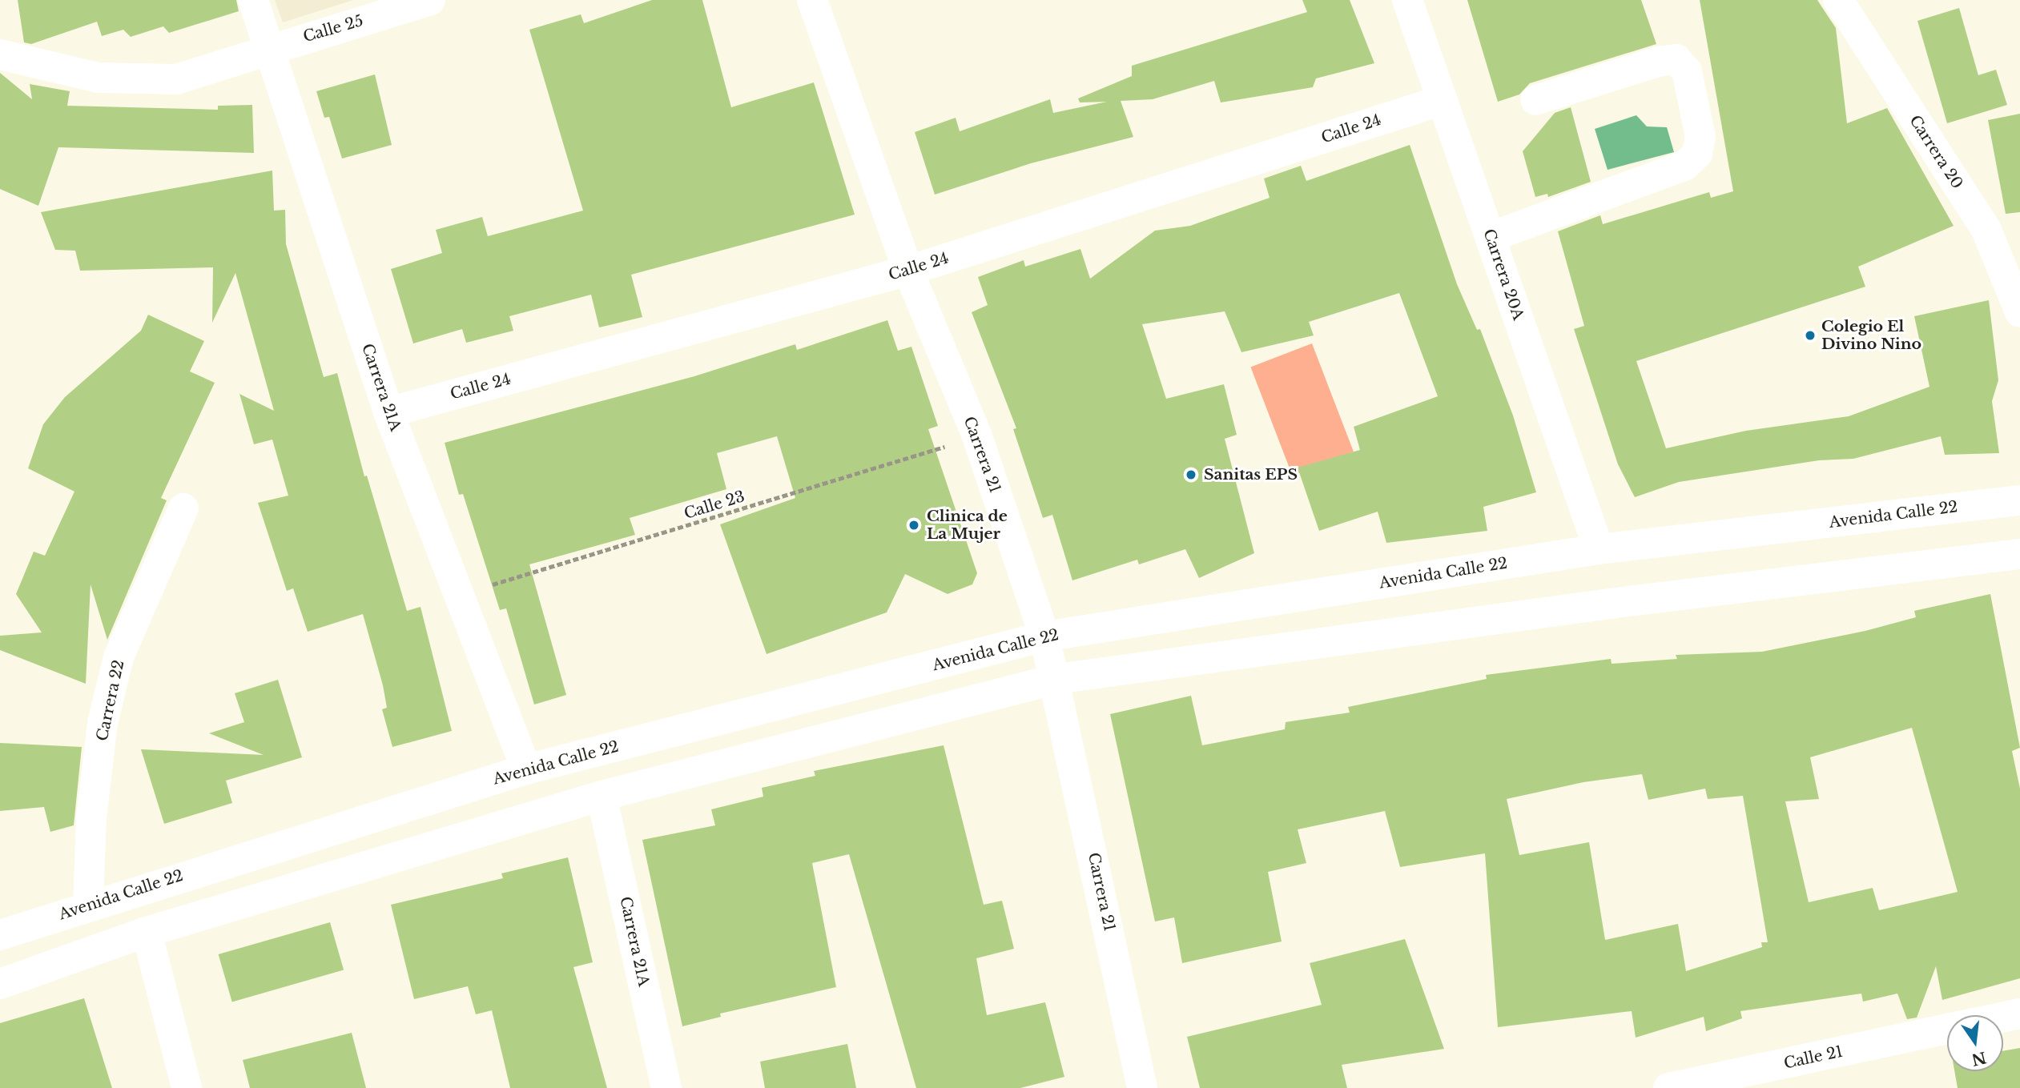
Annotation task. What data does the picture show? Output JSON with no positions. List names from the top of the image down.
{
  "streets": {
    "street": [
      "Calle 25",
      "Calle 24",
      "Carrera 20",
      "Carrera 20A",
      "Carrera 21A",
      "Carrera 21",
      "Avenida Calle 22",
      "Carrera 22",
      "Calle 21"
    ],
    "path": ["Calle 23"]
  },
  "crossings": [
    ["Calle 25", "Carrera 21A"],
    ["Calle 24", "Carrera 20A"],
    ["Calle 24", "Carrera 21A"],
    ["Calle 24", "Carrera 21"],
    ["Carrera 20A", "Avenida Calle 22"],
    ["Carrera 21A", "Calle 23"],
    ["Carrera 21A", "Avenida Calle 22"],
    ["Carrera 21", "Calle 23"],
    ["Carrera 21", "Avenida Calle 22"],
    ["Avenida Calle 22", "Carrera 22"]
  ],
  "places": ["Colegio El Divino Nino", "Sanitas EPS", "Clinica de La Mujer"],
  "north": "bottom"
}
